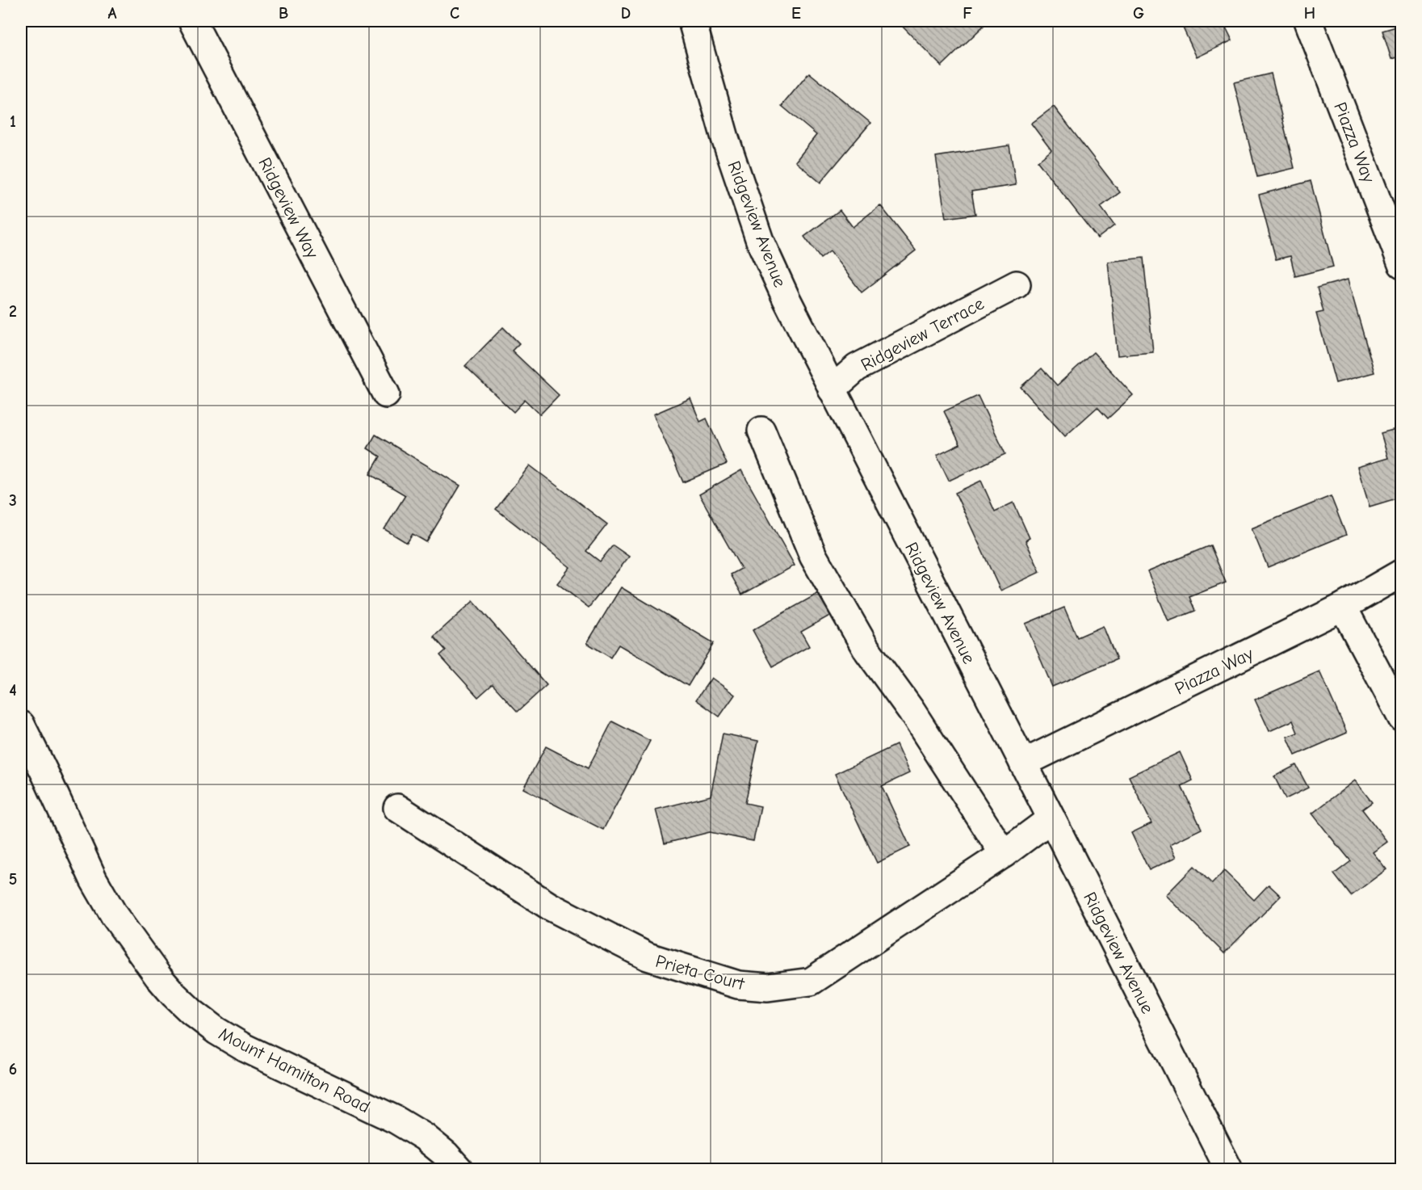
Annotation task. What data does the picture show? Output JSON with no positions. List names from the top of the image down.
{
  "streets": {
    "street": [
      "Piazza Way",
      "Ridgeview Way",
      "Ridgeview Avenue",
      "Ridgeview Terrace",
      "Prieta Court",
      "Mount Hamilton Road"
    ]
  },
  "crossings": [
    ["Piazza Way", "Ridgeview Avenue"],
    ["Ridgeview Avenue", "Ridgeview Terrace"],
    ["Ridgeview Avenue", "Prieta Court"]
  ],
  "grid": {
    "columns": [
      "A",
      "B",
      "C",
      "D",
      "E",
      "F",
      "G",
      "H"
    ],
    "rows": [
      "1",
      "2",
      "3",
      "4",
      "5",
      "6"
    ]
  }
}
